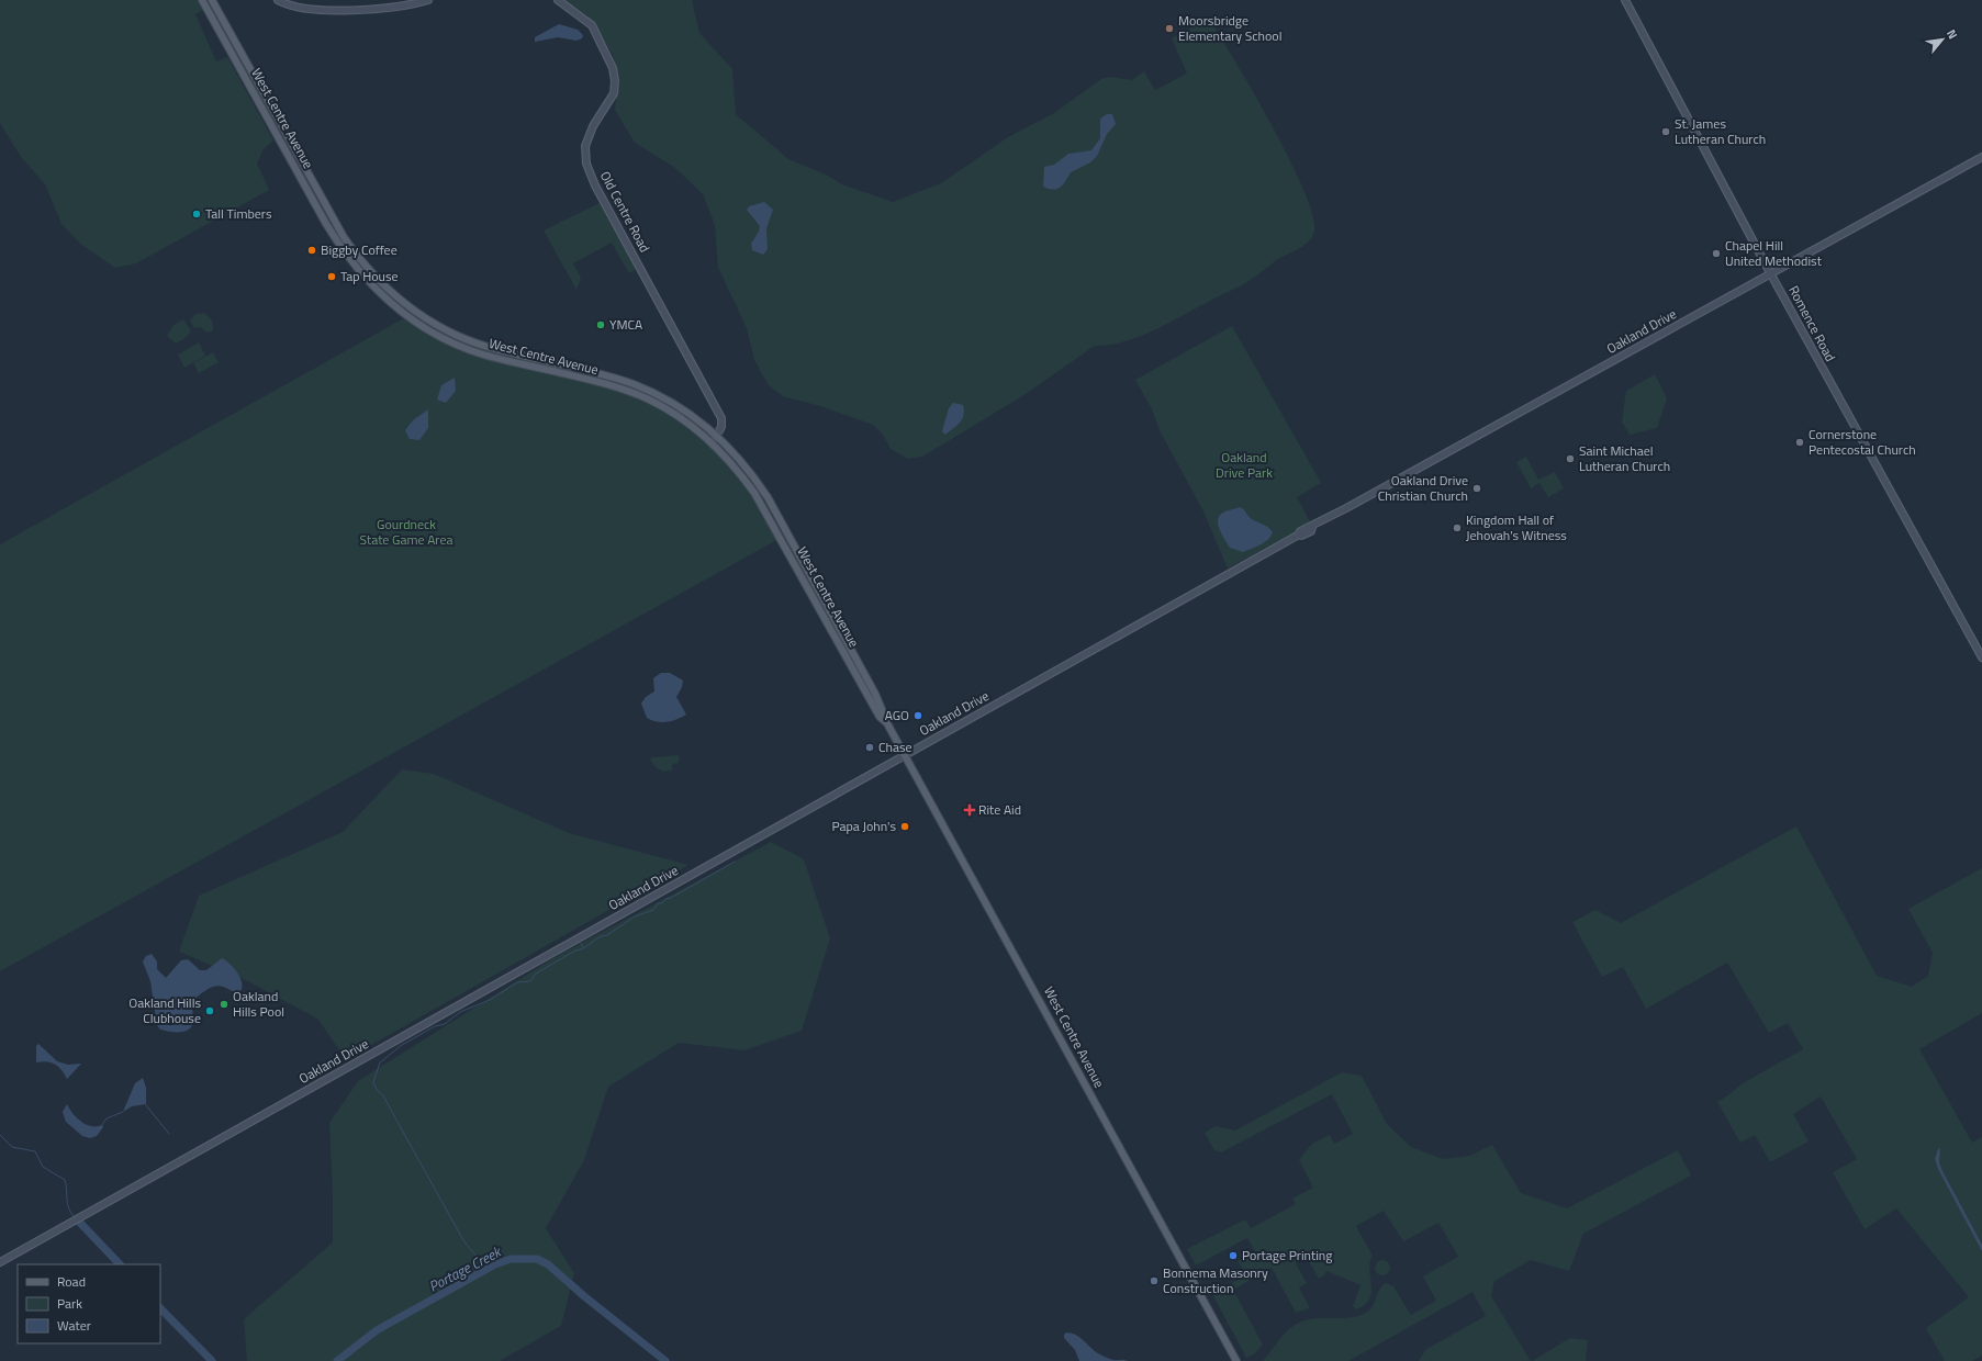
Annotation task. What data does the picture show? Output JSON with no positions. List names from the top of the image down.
{
  "streets": {
    "main road": ["West Centre Avenue"],
    "street": ["Old Centre Road", "Romence Road", "Oakland Drive"]
  },
  "crossings": [
    ["West Centre Avenue", "Old Centre Road"],
    ["West Centre Avenue", "Oakland Drive"],
    ["Romence Road", "Oakland Drive"]
  ],
  "water": ["Portage Creek"],
  "parks": ["Oakland Drive Park", "Gourdneck State Game Area"],
  "places": {
    "other": [
      "Moorsbridge Elementary School",
      "St. James Lutheran Church",
      "Tall Timbers",
      "Biggby Coffee",
      "Chapel Hill United Methodist",
      "Tap House",
      "YMCA",
      "Cornerstone Pentecostal Church",
      "Saint Michael Lutheran Church",
      "Oakland Drive Christian Church",
      "Kingdom Hall of Jehovah's Witness",
      "AGO",
      "Chase",
      "Papa John's",
      "Oakland Hills Pool",
      "Oakland Hills Clubhouse",
      "Portage Printing",
      "Bonnema Masonry Construction"
    ],
    "health": ["Rite Aid"]
  },
  "legend": ["Road", "Park", "Water"],
  "north": "top right"
}
